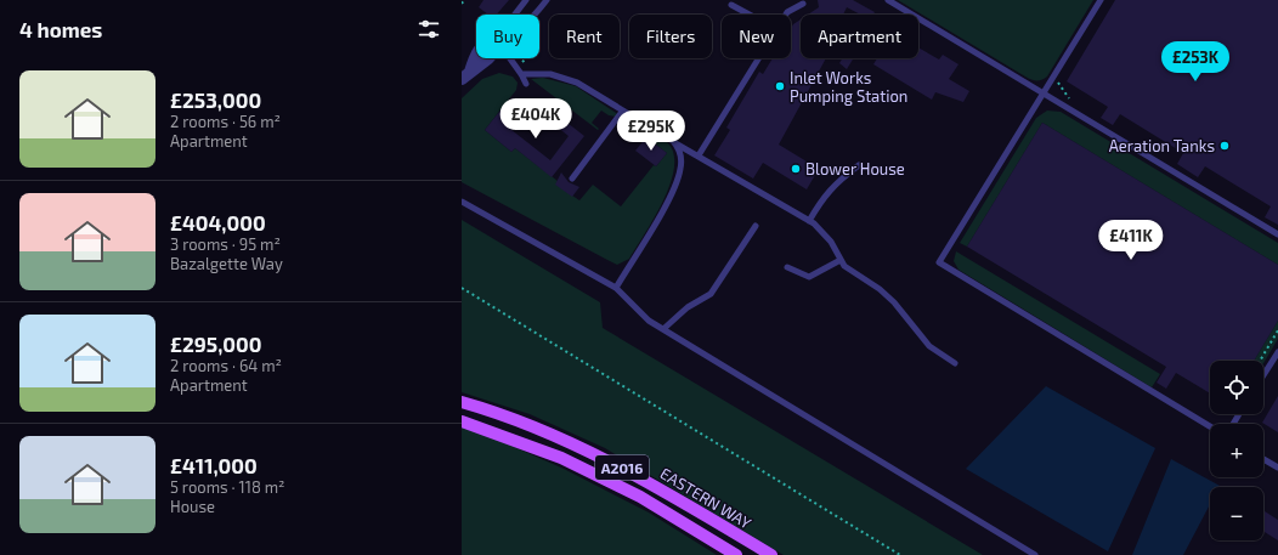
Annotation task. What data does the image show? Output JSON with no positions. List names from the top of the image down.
{
  "streets": {
    "main road": ["A2016", "EASTERN WAY"]
  },
  "places": ["Inlet Works Pumping Station", "Aeration Tanks", "Blower House"],
  "page": {
    "heading": "4 homes",
    "chip": [
      "Buy",
      "Rent",
      "Filters",
      "New",
      "Apartment"
    ],
    "price": [
      "£253K",
      "£404K",
      "£295K",
      "£411K"
    ],
    "list": [
      {
        "name": "£253,000",
        "note": "2 rooms · 56 m² · Apartment"
      },
      {
        "name": "£404,000",
        "note": "3 rooms · 95 m² · Bazalgette Way"
      },
      {
        "name": "£295,000",
        "note": "2 rooms · 64 m² · Apartment"
      },
      {
        "name": "£411,000",
        "note": "5 rooms · 118 m² · House"
      }
    ],
    "map_buttons": ["+", "−"]
  }
}
